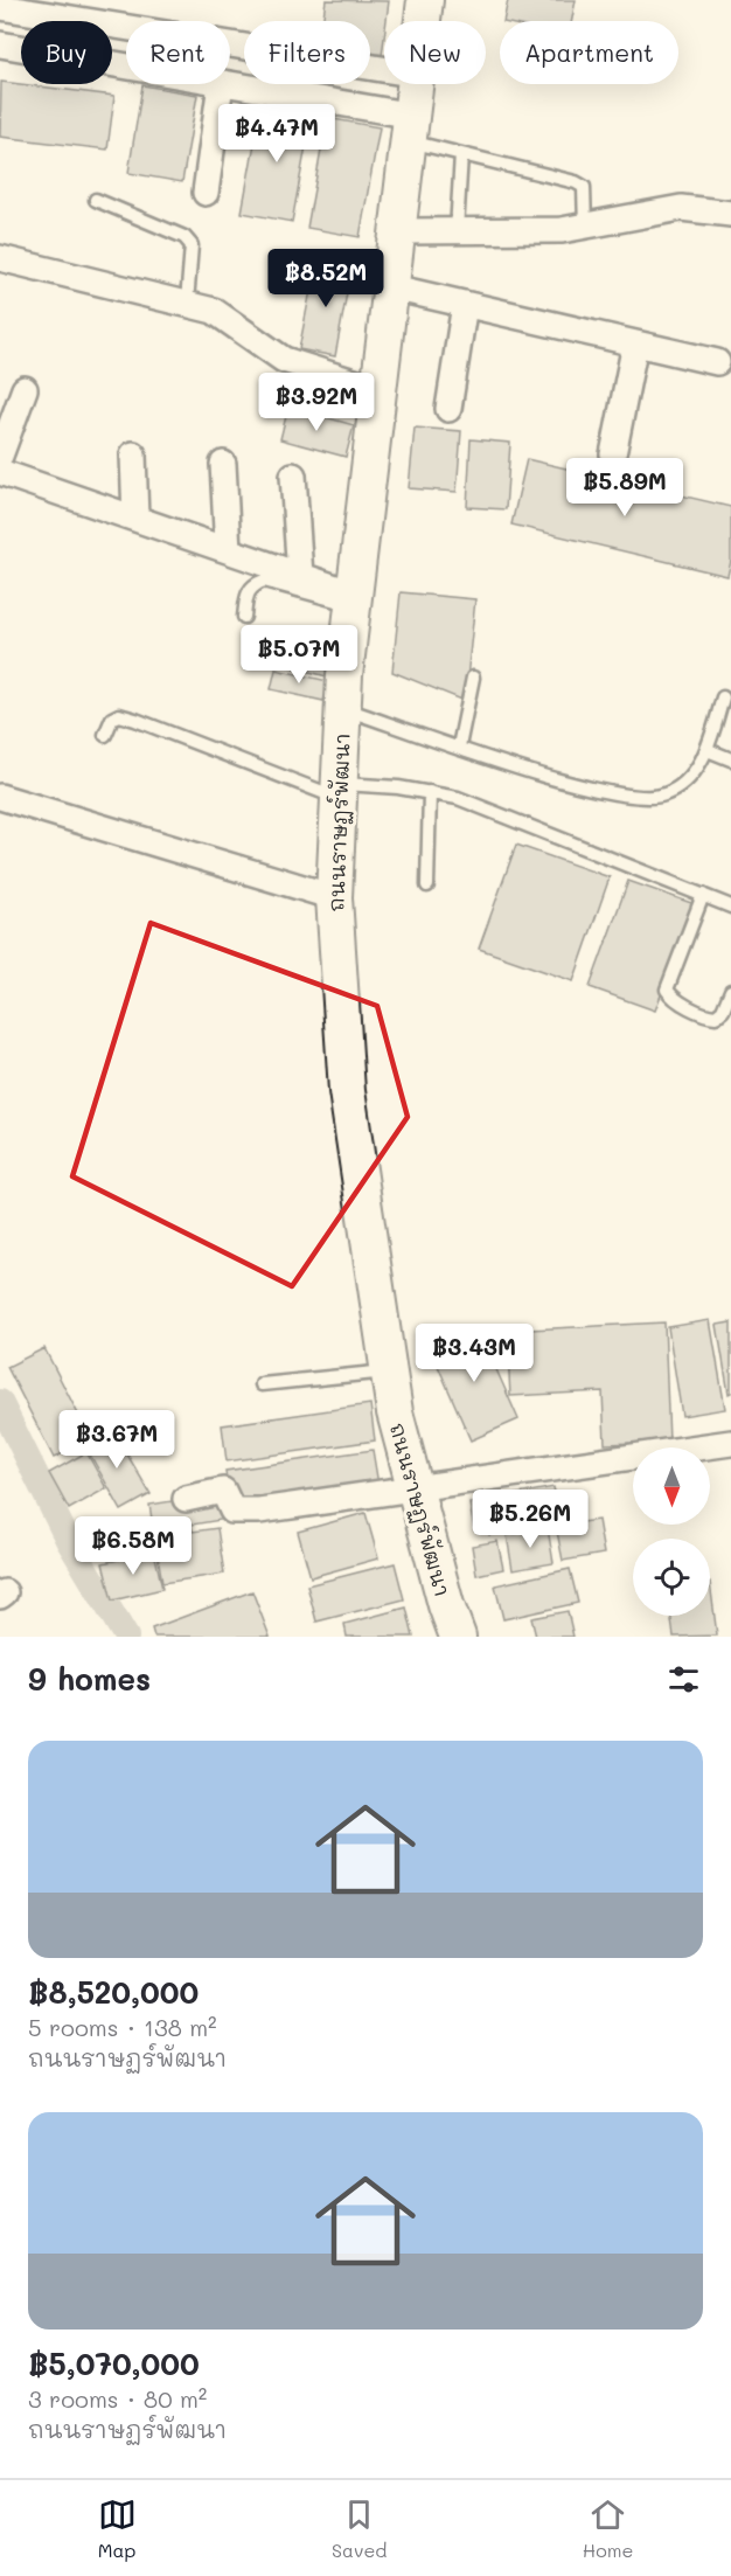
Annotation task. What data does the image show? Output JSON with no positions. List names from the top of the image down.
{
  "streets": {
    "street": ["ถนนราษฏร์พัฒนา"]
  },
  "north": "bottom",
  "page": {
    "chip": [
      "Buy",
      "Rent",
      "Filters",
      "New",
      "Apartment"
    ],
    "price": [
      "฿4.47M",
      "฿8.52M",
      "฿3.92M",
      "฿5.89M",
      "฿5.07M",
      "฿3.43M",
      "฿3.67M",
      "฿5.26M",
      "฿6.58M"
    ],
    "heading": "9 homes",
    "list": [
      {
        "name": "฿8,520,000",
        "note": "5 rooms · 138 m² · ถนนราษฏร์พัฒนา"
      },
      {
        "name": "฿5,070,000",
        "note": "3 rooms · 80 m² · ถนนราษฏร์พัฒนา"
      }
    ],
    "tabs": ["Map", "Saved", "Home"]
  }
}
